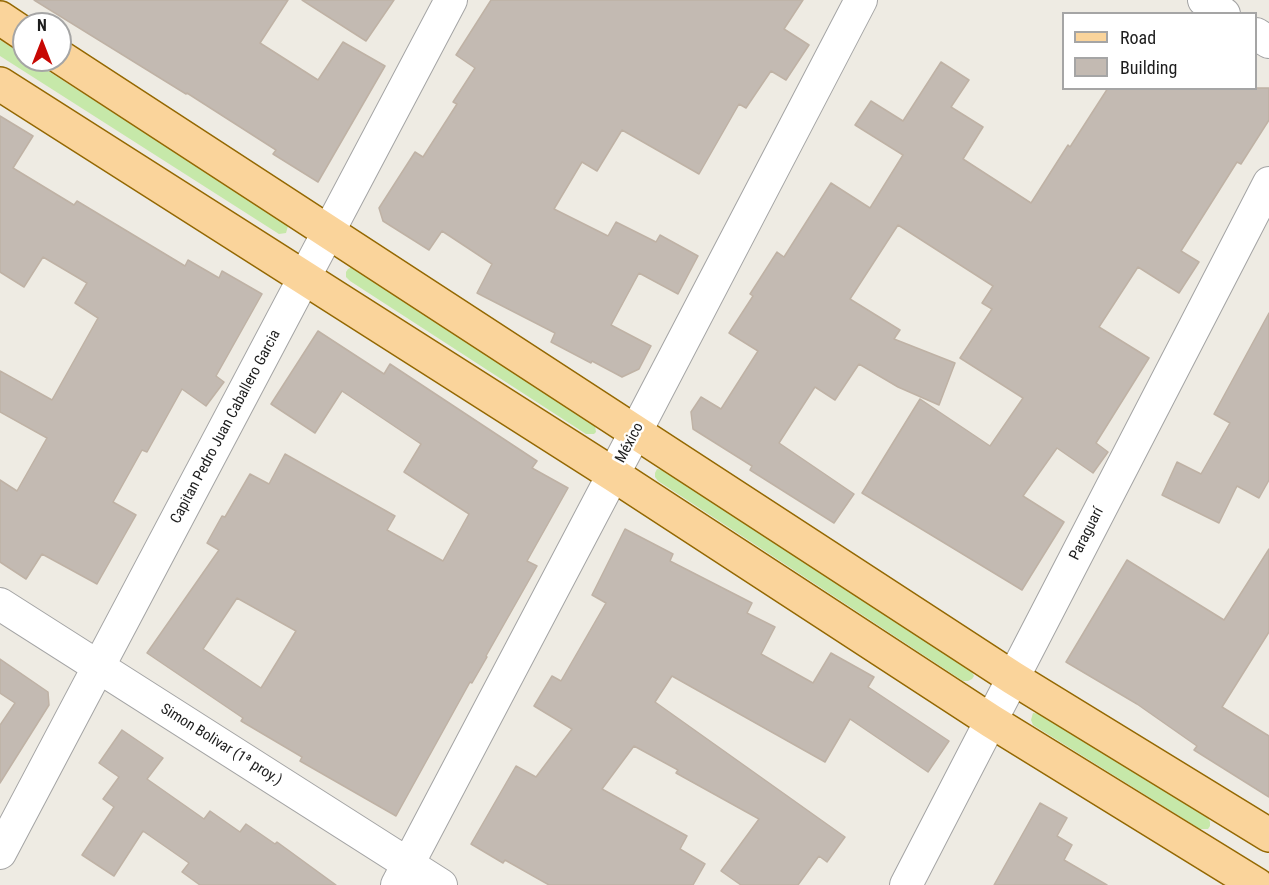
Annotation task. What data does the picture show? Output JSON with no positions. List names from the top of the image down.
{
  "streets": {
    "street": [
      "Capitan Pedro Juan Caballero Garcia",
      "México",
      "Paraguarí",
      "Simon Bolivar (1ª proy.)"
    ]
  },
  "crossings": [
    ["Capitan Pedro Juan Caballero Garcia", "Simon Bolivar (1ª proy.)"],
    ["México", "Simon Bolivar (1ª proy.)"]
  ],
  "legend": ["Road", "Building"],
  "north": "top"
}
